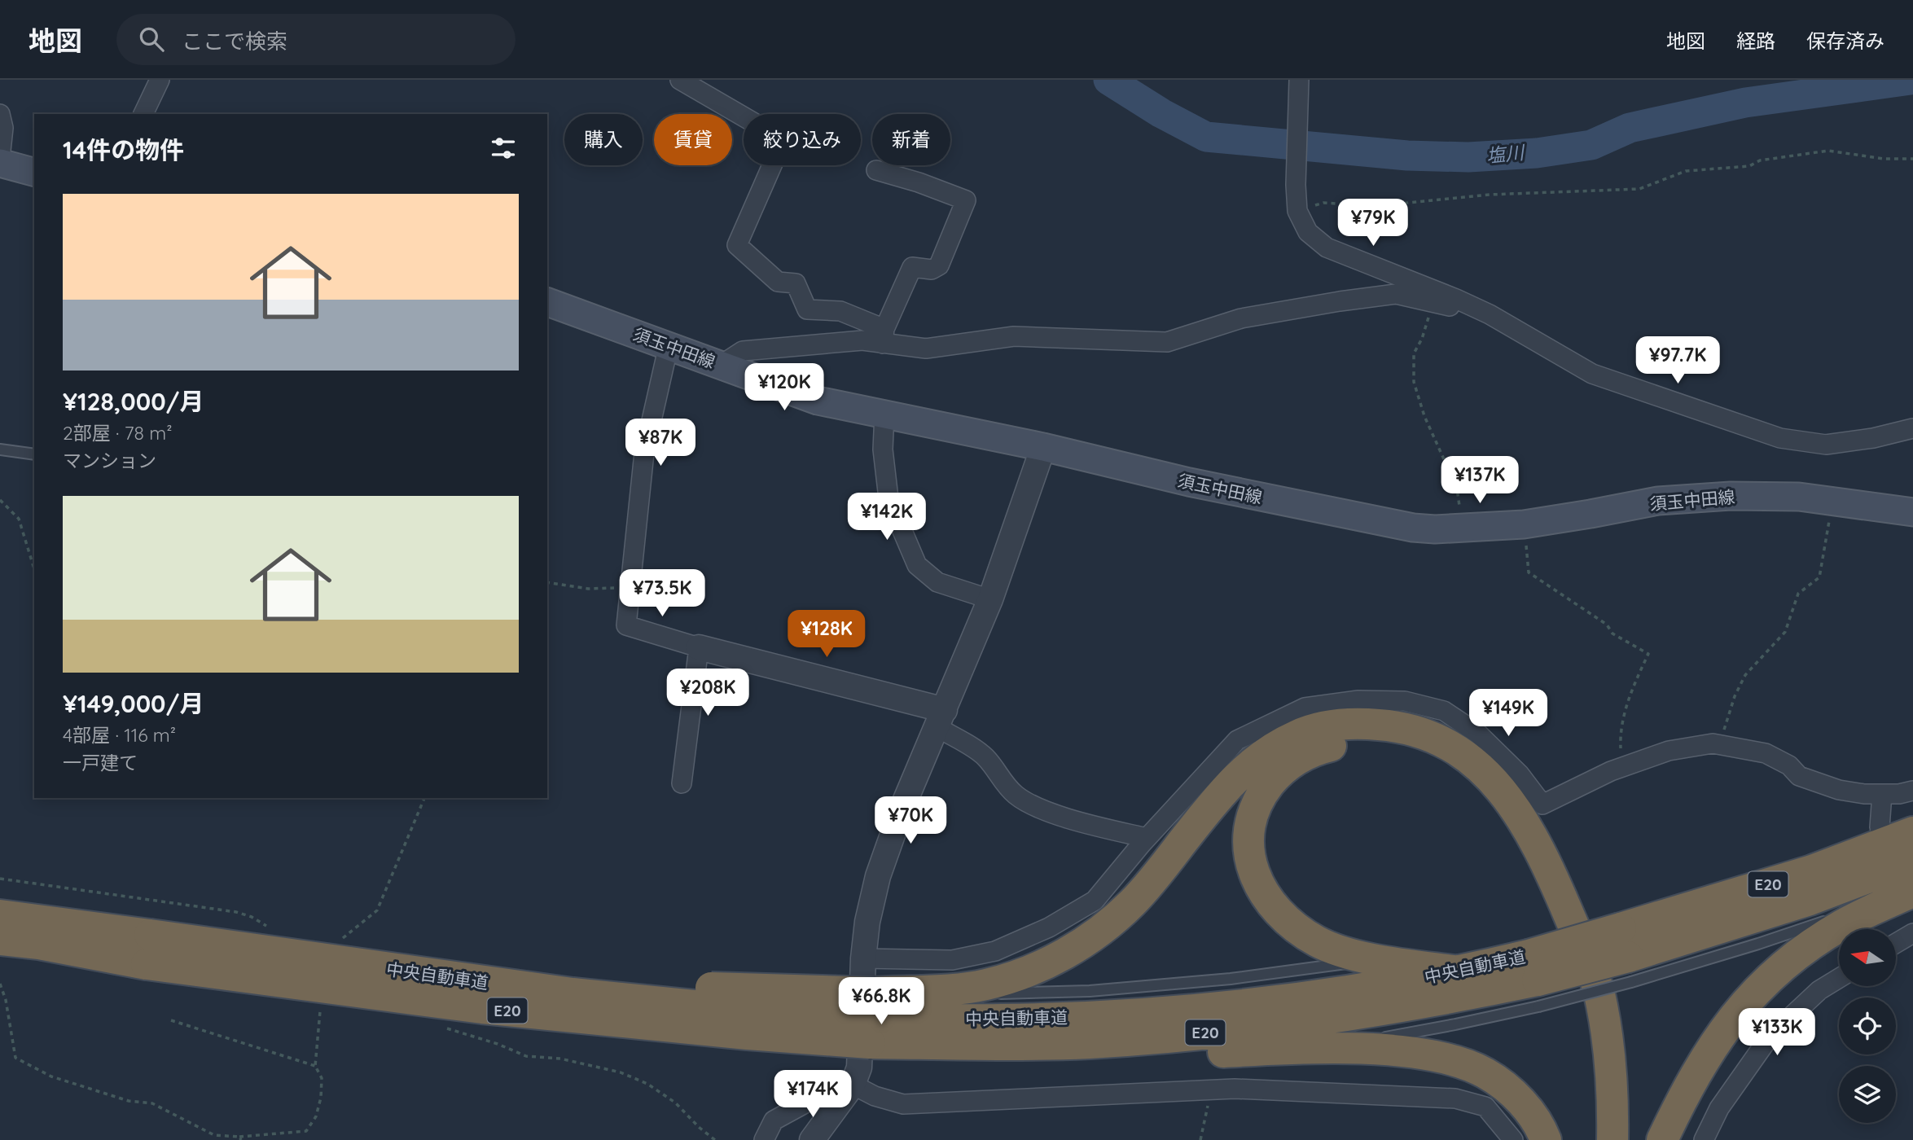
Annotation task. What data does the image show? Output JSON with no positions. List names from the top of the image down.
{
  "streets": {
    "highway": ["E20", "中央自動車道"],
    "main road": ["須玉中田線"]
  },
  "water": ["塩川"],
  "north": "left",
  "page": {
    "header": "地図",
    "search": "ここで検索",
    "nav": ["地図", "経路", "保存済み"],
    "chip": [
      "購入",
      "賃貸",
      "絞り込み",
      "新着"
    ],
    "heading": "14件の物件",
    "list": [
      {
        "name": "¥128,000/月",
        "note": "2部屋 · 78 m² · マンション"
      },
      {
        "name": "¥149,000/月",
        "note": "4部屋 · 116 m² · 一戸建て"
      }
    ],
    "price": [
      "¥79K",
      "¥97.7K",
      "¥120K",
      "¥87K",
      "¥137K",
      "¥142K",
      "¥73.5K",
      "¥128K",
      "¥208K",
      "¥149K",
      "¥70K",
      "¥66.8K",
      "¥133K",
      "¥174K"
    ]
  }
}
